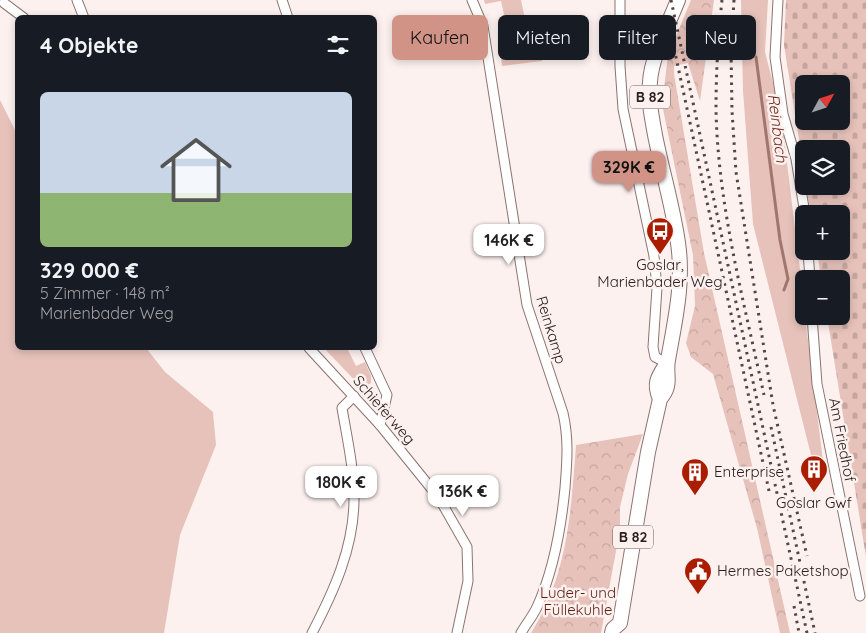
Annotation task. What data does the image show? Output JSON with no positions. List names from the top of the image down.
{
  "streets": {
    "main road": ["B 82"],
    "street": ["Reinkamp", "Schieferweg", "Am Friedhof"]
  },
  "water": ["Reinbach"],
  "parks": ["Luder- und Füllekuhle"],
  "places": {
    "bus stop": ["Goslar, Marienbader Weg"],
    "building": ["Goslar Gwf", "Enterprise"],
    "public building": ["Hermes Paketshop"]
  },
  "north": "top right",
  "page": {
    "chip": [
      "Kaufen",
      "Mieten",
      "Filter",
      "Neu"
    ],
    "heading": "4 Objekte",
    "map_buttons": ["+", "−"],
    "list": [
      {
        "name": "329 000 €",
        "note": "5 Zimmer · 148 m² · Marienbader Weg"
      }
    ],
    "price": [
      "329K €",
      "146K €",
      "180K €",
      "136K €"
    ]
  }
}
